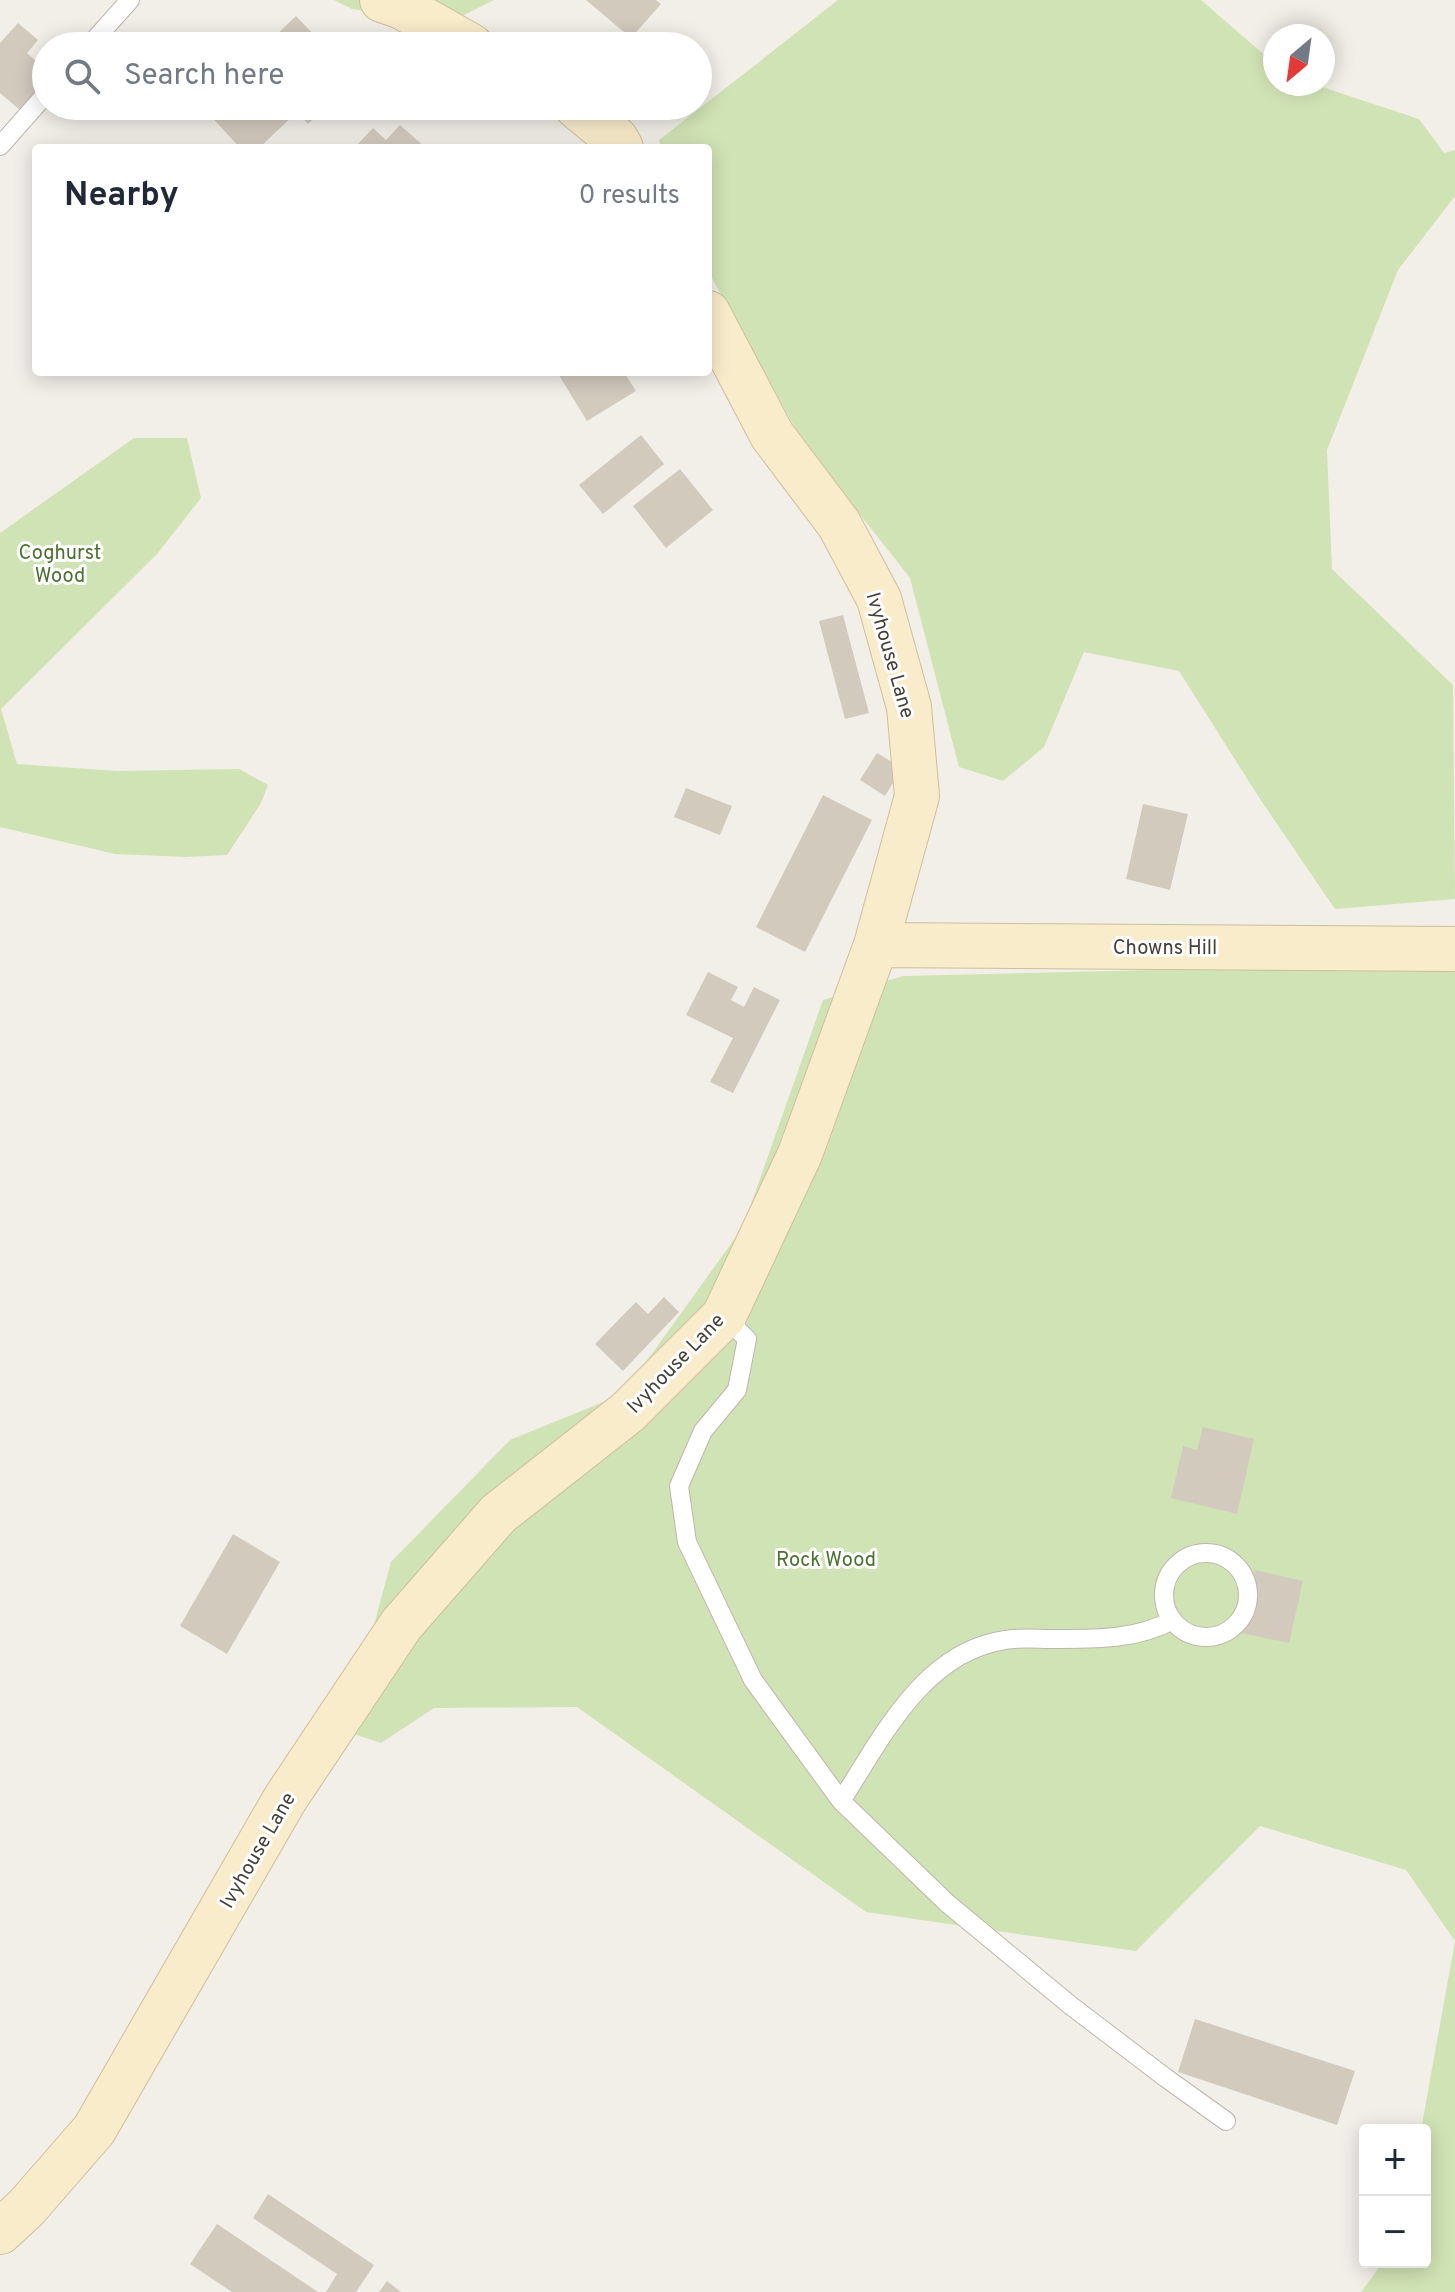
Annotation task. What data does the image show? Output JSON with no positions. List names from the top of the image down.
{
  "streets": {
    "street": ["Ivyhouse Lane", "Chowns Hill"]
  },
  "crossings": [
    ["Ivyhouse Lane", "Chowns Hill"]
  ],
  "parks": ["Coghurst Wood", "Rock Wood"],
  "north": "bottom left",
  "page": {
    "search": "Search here",
    "heading": ["Nearby", "0 results"],
    "map_buttons": ["+", "−"]
  }
}
